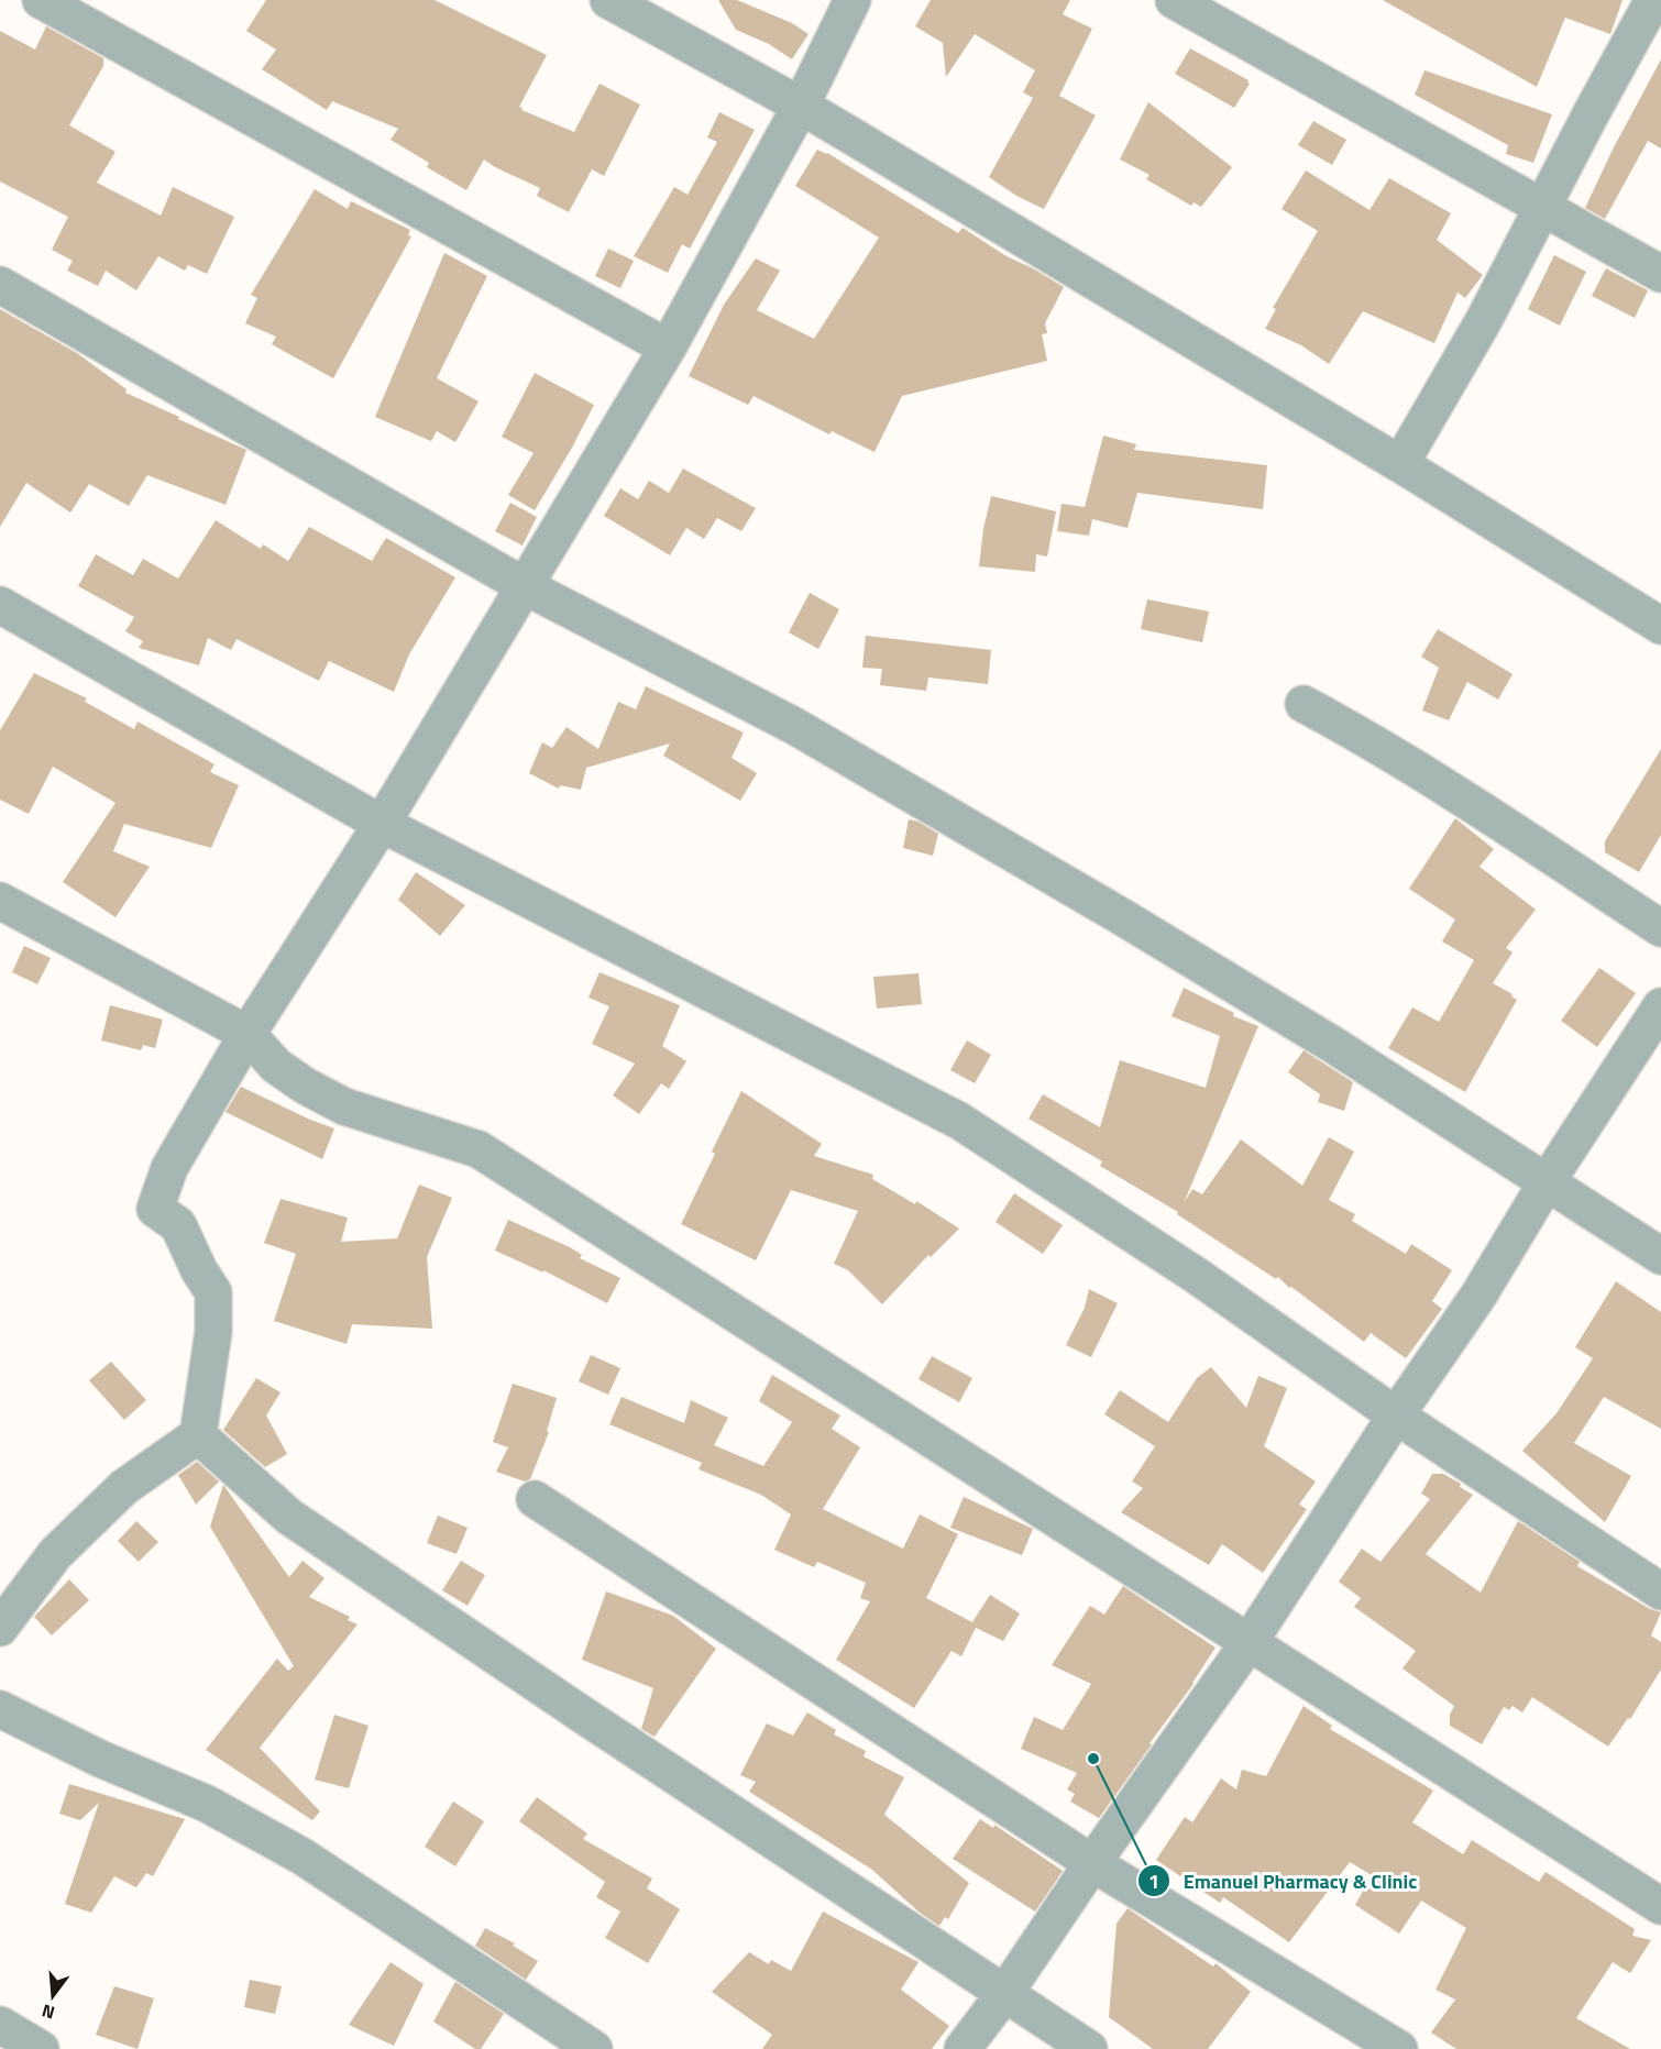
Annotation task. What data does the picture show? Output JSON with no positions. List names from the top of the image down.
{
  "places": ["Emanuel Pharmacy & Clinic"],
  "north": "bottom"
}
